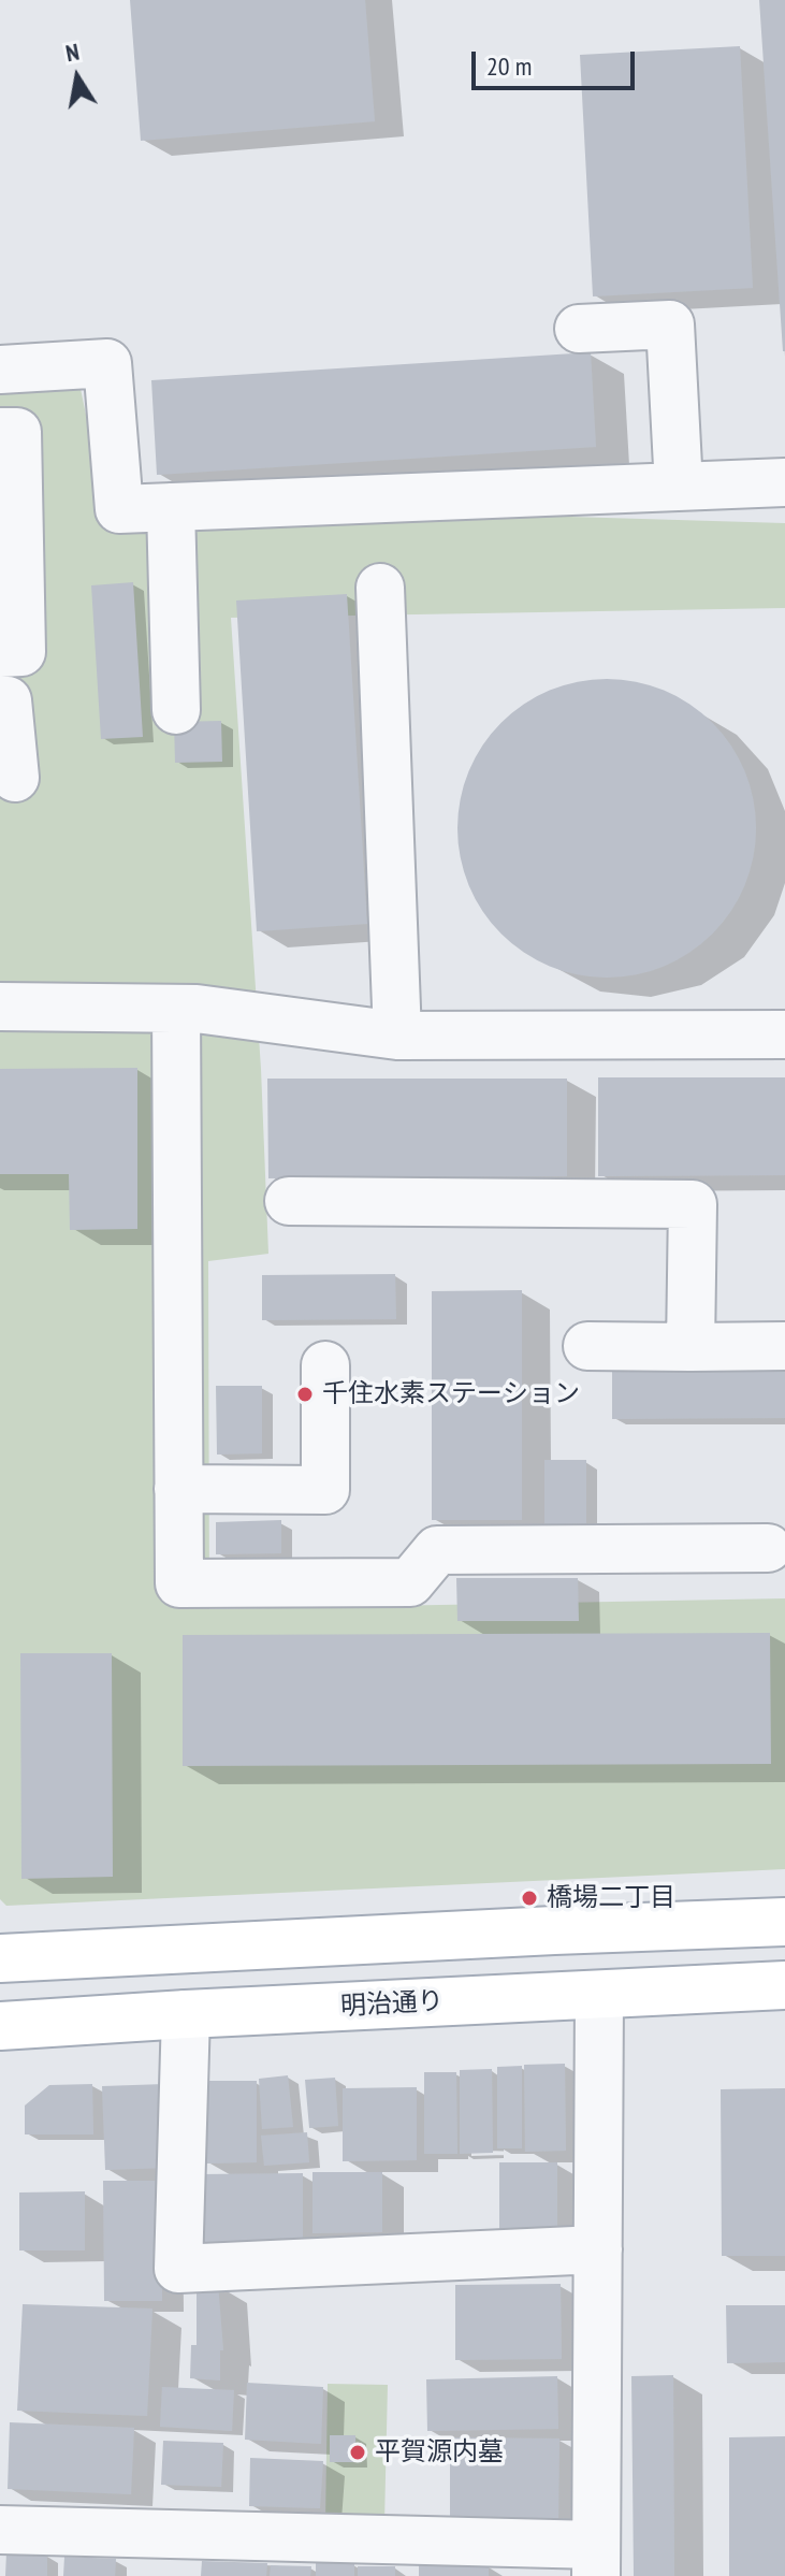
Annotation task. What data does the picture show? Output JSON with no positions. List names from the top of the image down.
{
  "streets": {
    "main road": ["明治通り"]
  },
  "places": ["千住水素ステーション", "橋場二丁目", "平賀源内墓"],
  "scale_bar": "20 m",
  "north": "top"
}
